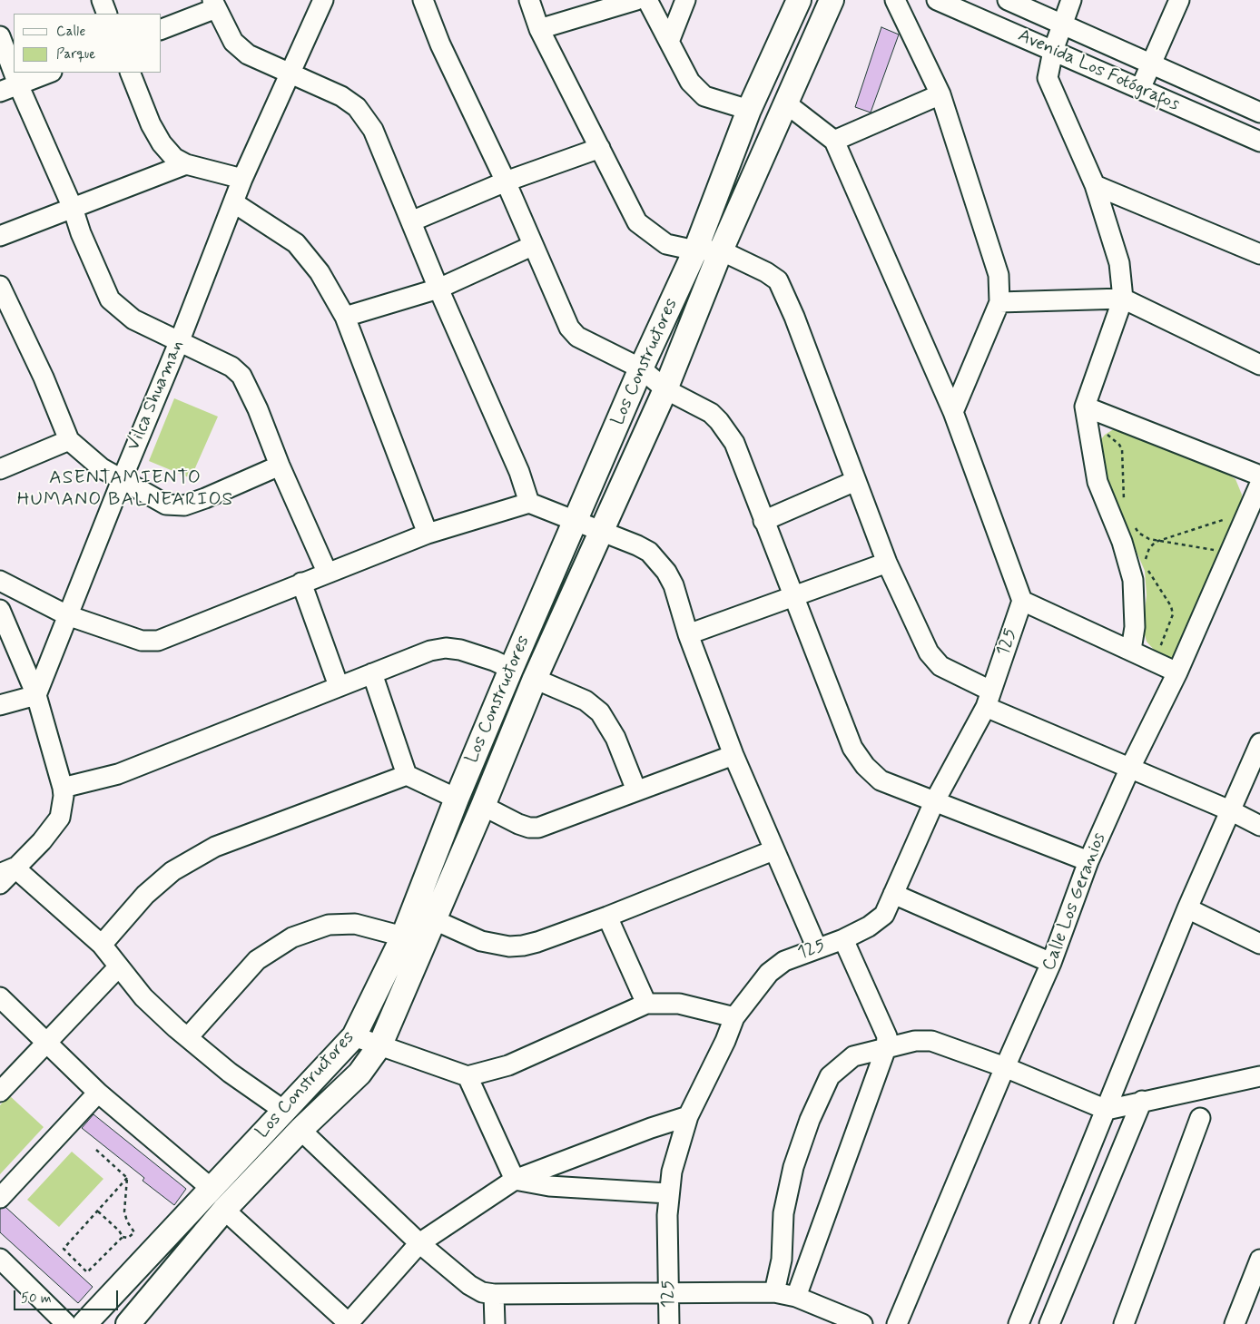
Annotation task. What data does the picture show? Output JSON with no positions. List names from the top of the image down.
{
  "streets": {
    "main road": ["Los Constructores"],
    "street": [
      "Avenida Los Fotógrafos",
      "Vilca Shuaman",
      "125",
      "Calle Los Geranios"
    ]
  },
  "districts": ["ASENTAMIENTO HUMANO BALNEARIOS"],
  "legend": ["Calle", "Parque"],
  "scale_bar": "50 m"
}
